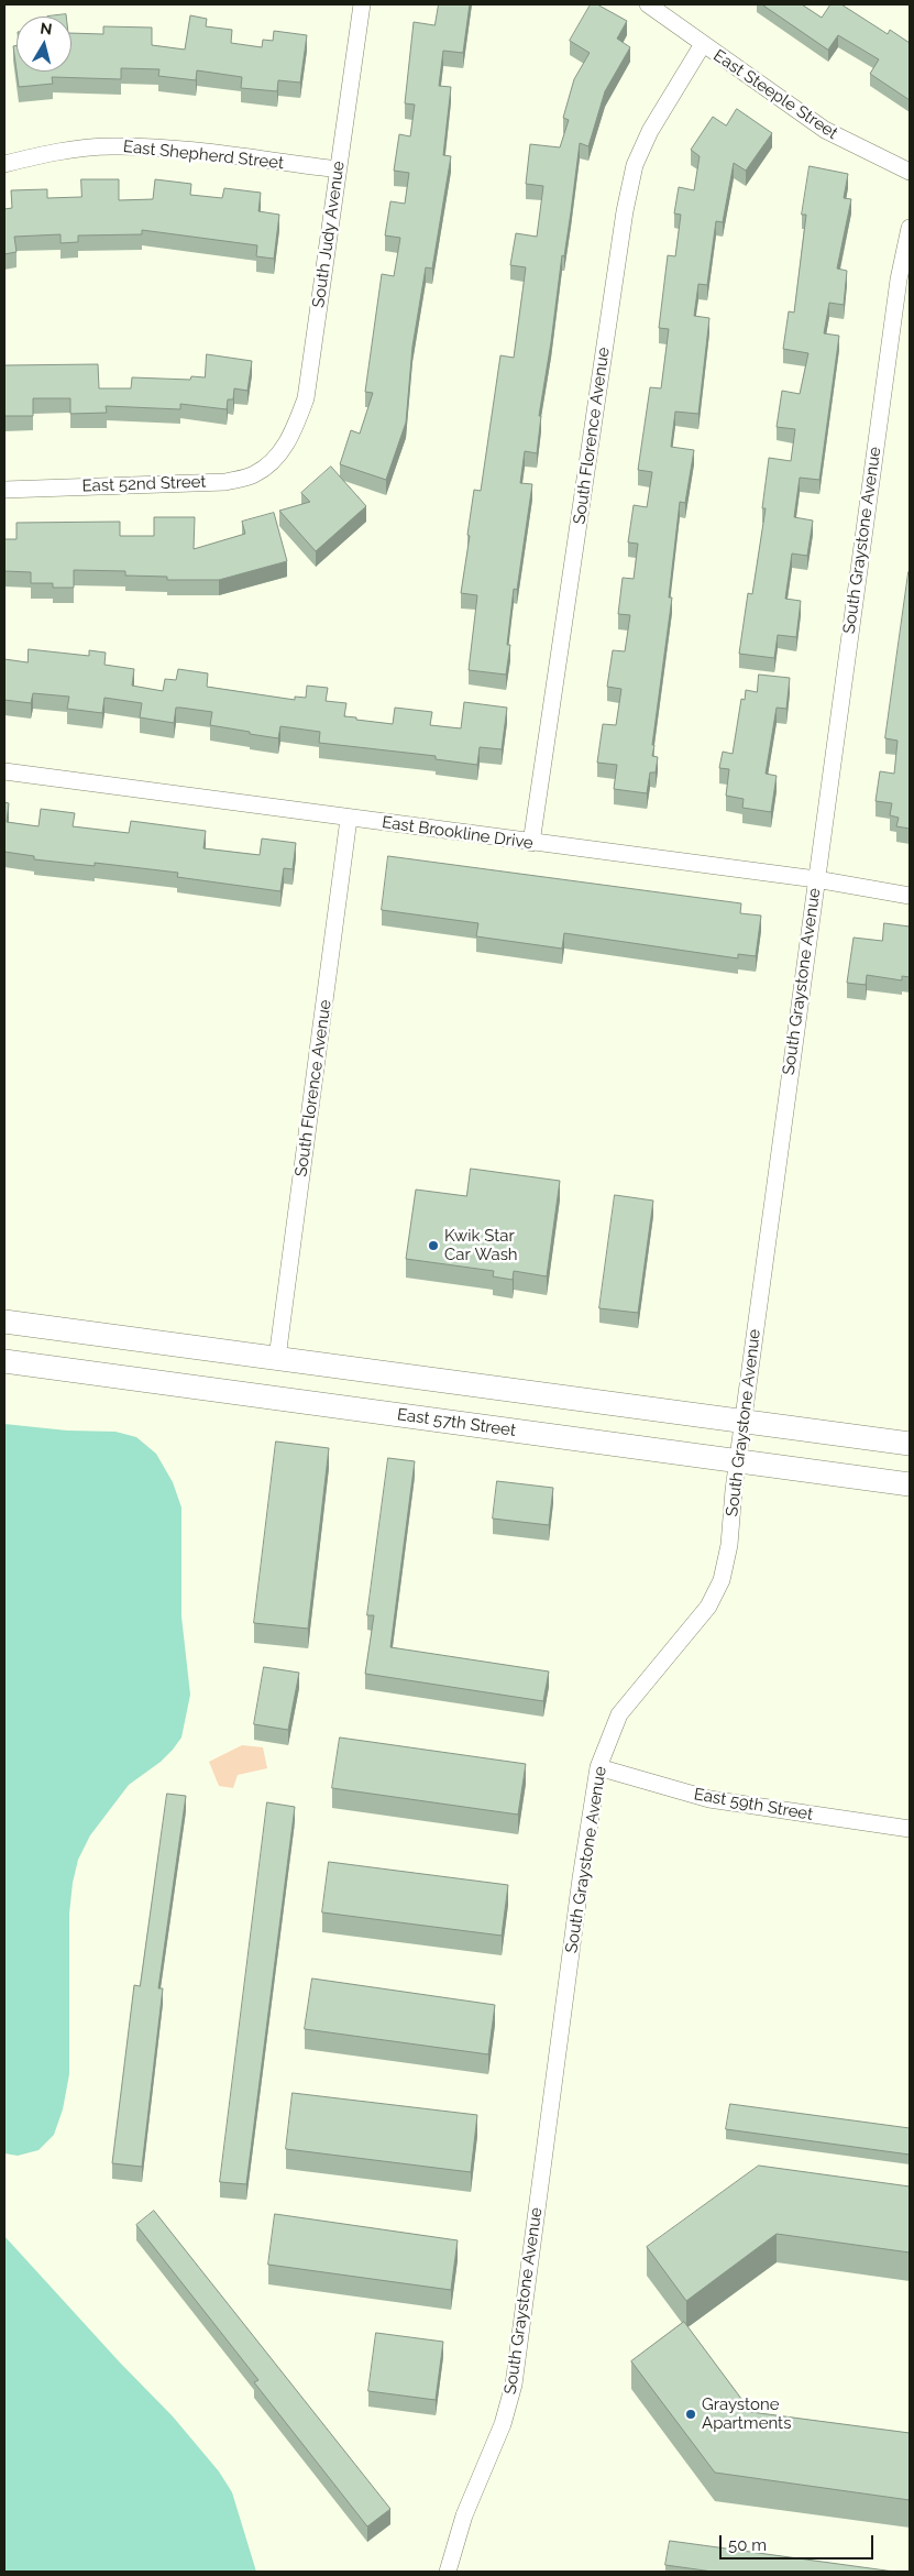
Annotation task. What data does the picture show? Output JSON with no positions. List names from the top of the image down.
{
  "streets": {
    "main road": ["East 57th Street"],
    "street": [
      "East Steeple Street",
      "East Shepherd Street",
      "South Judy Avenue",
      "South Florence Avenue",
      "East 52nd Street",
      "South Graystone Avenue",
      "East Brookline Drive",
      "East 59th Street"
    ]
  },
  "crossings": [
    ["East Steeple Street", "South Florence Avenue"],
    ["East Shepherd Street", "South Judy Avenue"],
    ["South Judy Avenue", "East 52nd Street"],
    ["South Florence Avenue", "East Brookline Drive"],
    ["South Graystone Avenue", "East Brookline Drive"],
    ["South Graystone Avenue", "East 57th Street"],
    ["South Graystone Avenue", "East 59th Street"]
  ],
  "places": ["Kwik Star Car Wash", "Graystone Apartments"],
  "scale_bar": "50 m",
  "north": "top"
}
